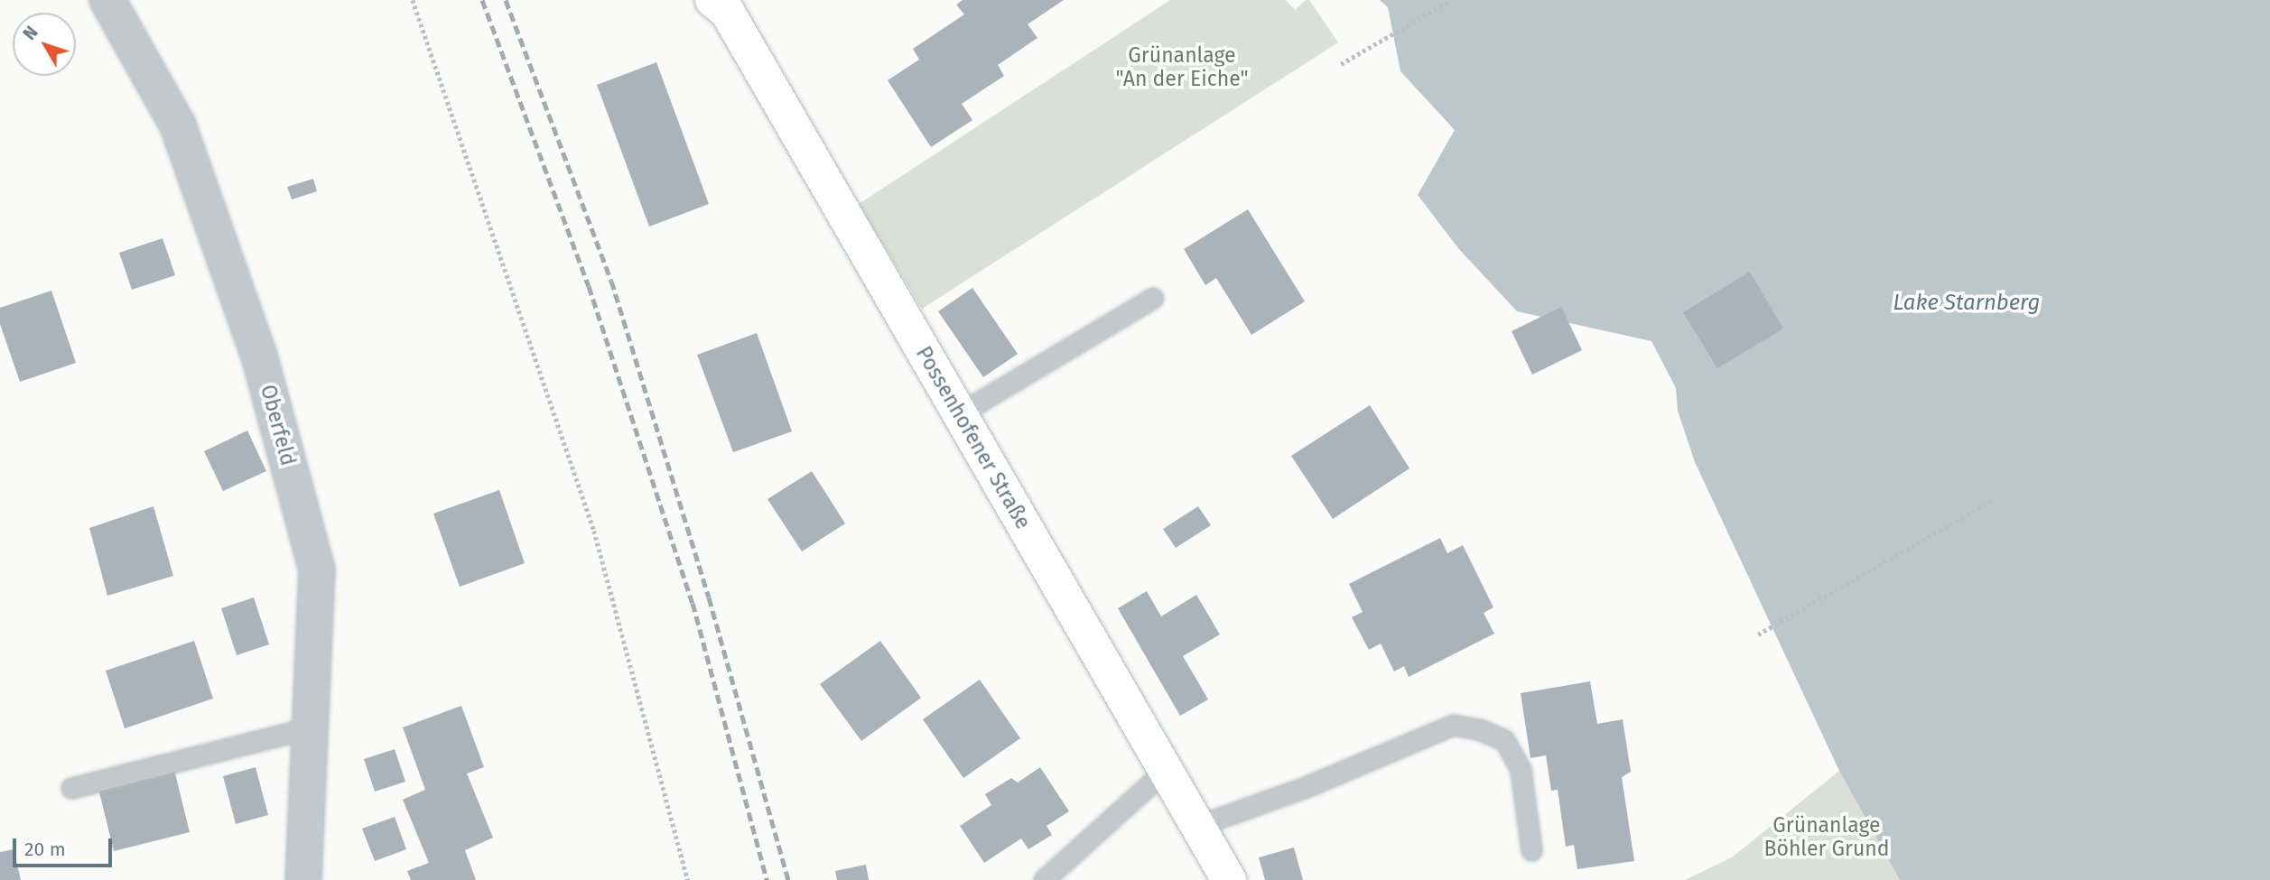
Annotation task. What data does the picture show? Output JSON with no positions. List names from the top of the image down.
{
  "streets": {
    "main road": ["Possenhofener Straße"],
    "street": ["Oberfeld"]
  },
  "water": ["Lake Starnberg"],
  "parks": ["Grünanlage \"An der Eiche\"", "Grünanlage Böhler Grund"],
  "scale_bar": "20 m",
  "north": "top left"
}
